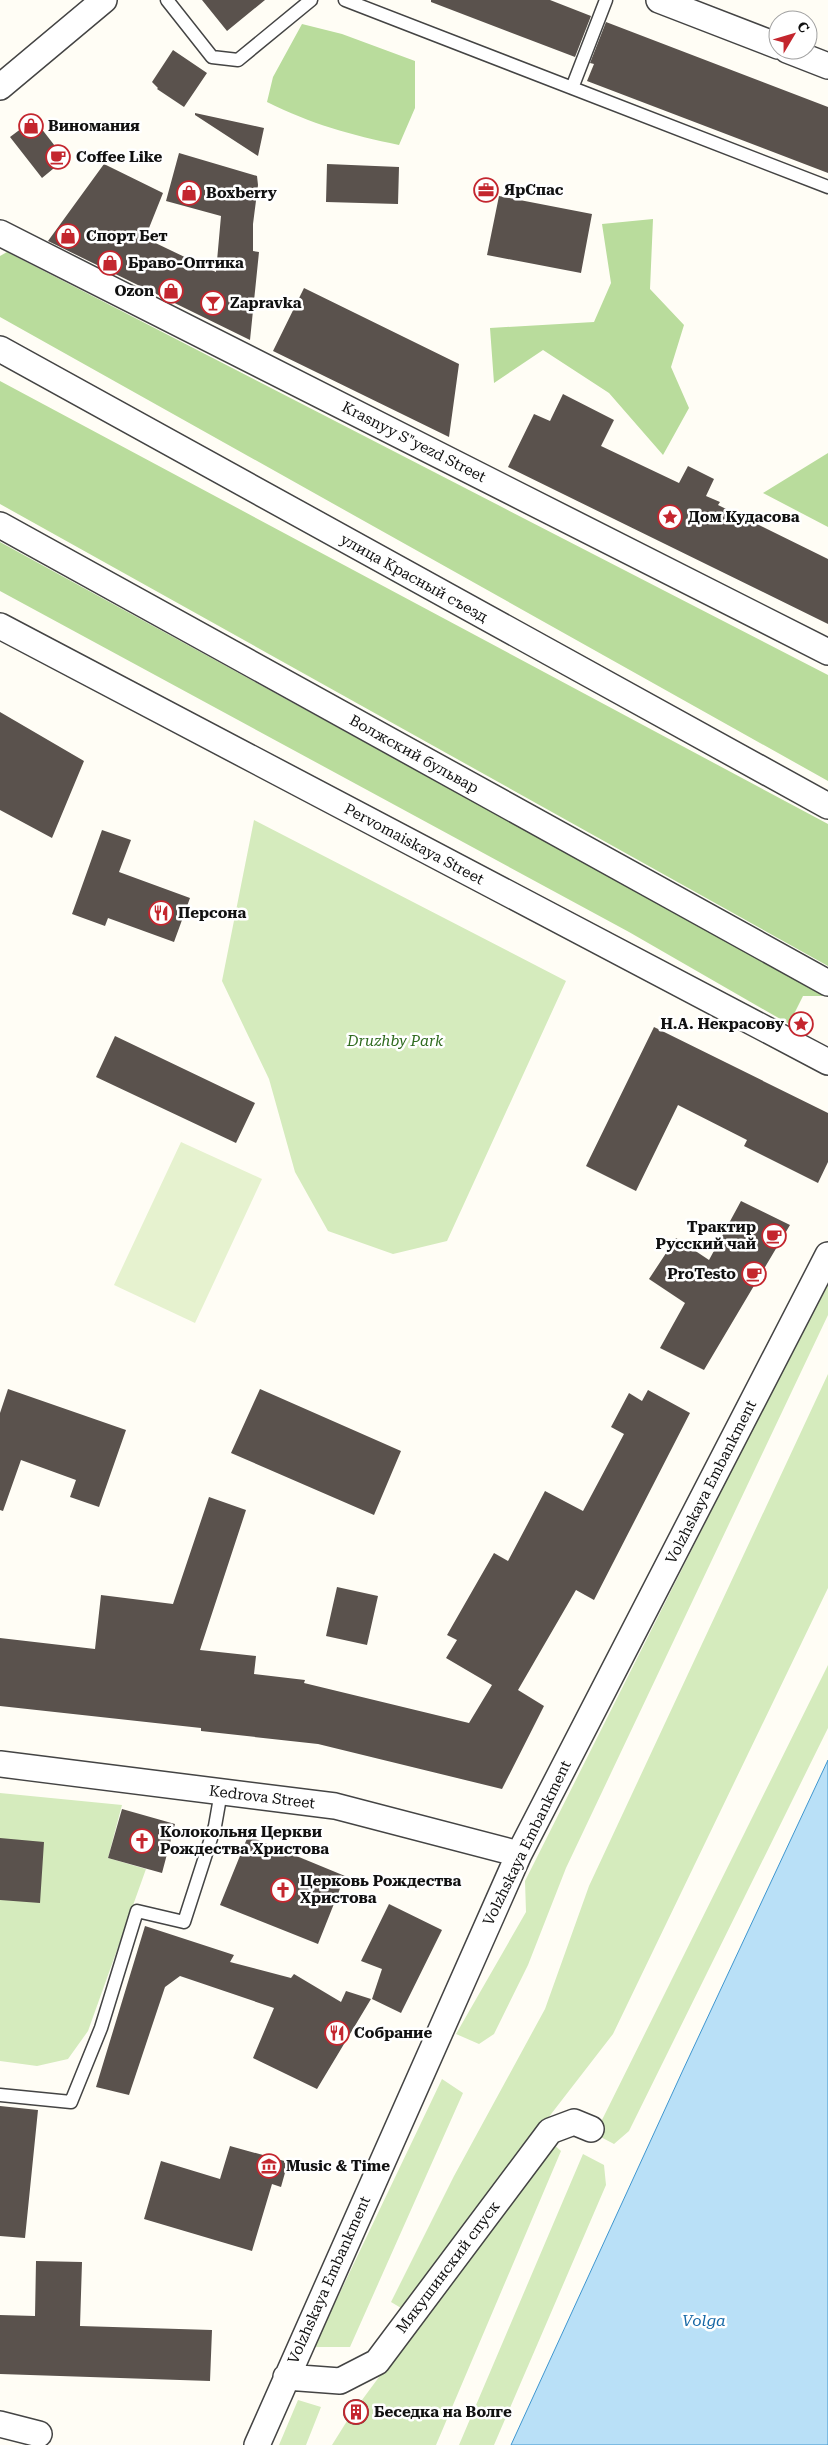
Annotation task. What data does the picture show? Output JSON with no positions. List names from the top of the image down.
{
  "streets": {
    "street": [
      "Krasnyy S\"yezd Street",
      "улица Красный съезд",
      "Волжский бульвар",
      "Pervomaiskaya Street",
      "Volzhskaya Embankment",
      "Kedrova Street",
      "Мякушинский спуск"
    ]
  },
  "crossings": [
    ["Volzhskaya Embankment", "Kedrova Street"],
    ["Volzhskaya Embankment", "Мякушинский спуск"]
  ],
  "water": ["Volga"],
  "parks": ["Druzhby Park"],
  "places": {
    "shop": [
      "Виномания",
      "Boxberry",
      "Спорт Бет",
      "Браво-Оптика",
      "Ozon"
    ],
    "cafe": ["Coffee Like", "Трактир Русский чай", "ProTesto"],
    "office": ["ЯрСпас"],
    "bar": ["Zapravka"],
    "place": ["Дом Кудасова", "Н.А. Некрасову"],
    "restaurant": ["Персона", "Собрание"],
    "church": ["Колокольня Церкви Рождества Христова", "Церковь Рождества Христова"],
    "museum": ["Music & Time"],
    "building": ["Беседка на Волге"]
  },
  "north": "top right"
}
